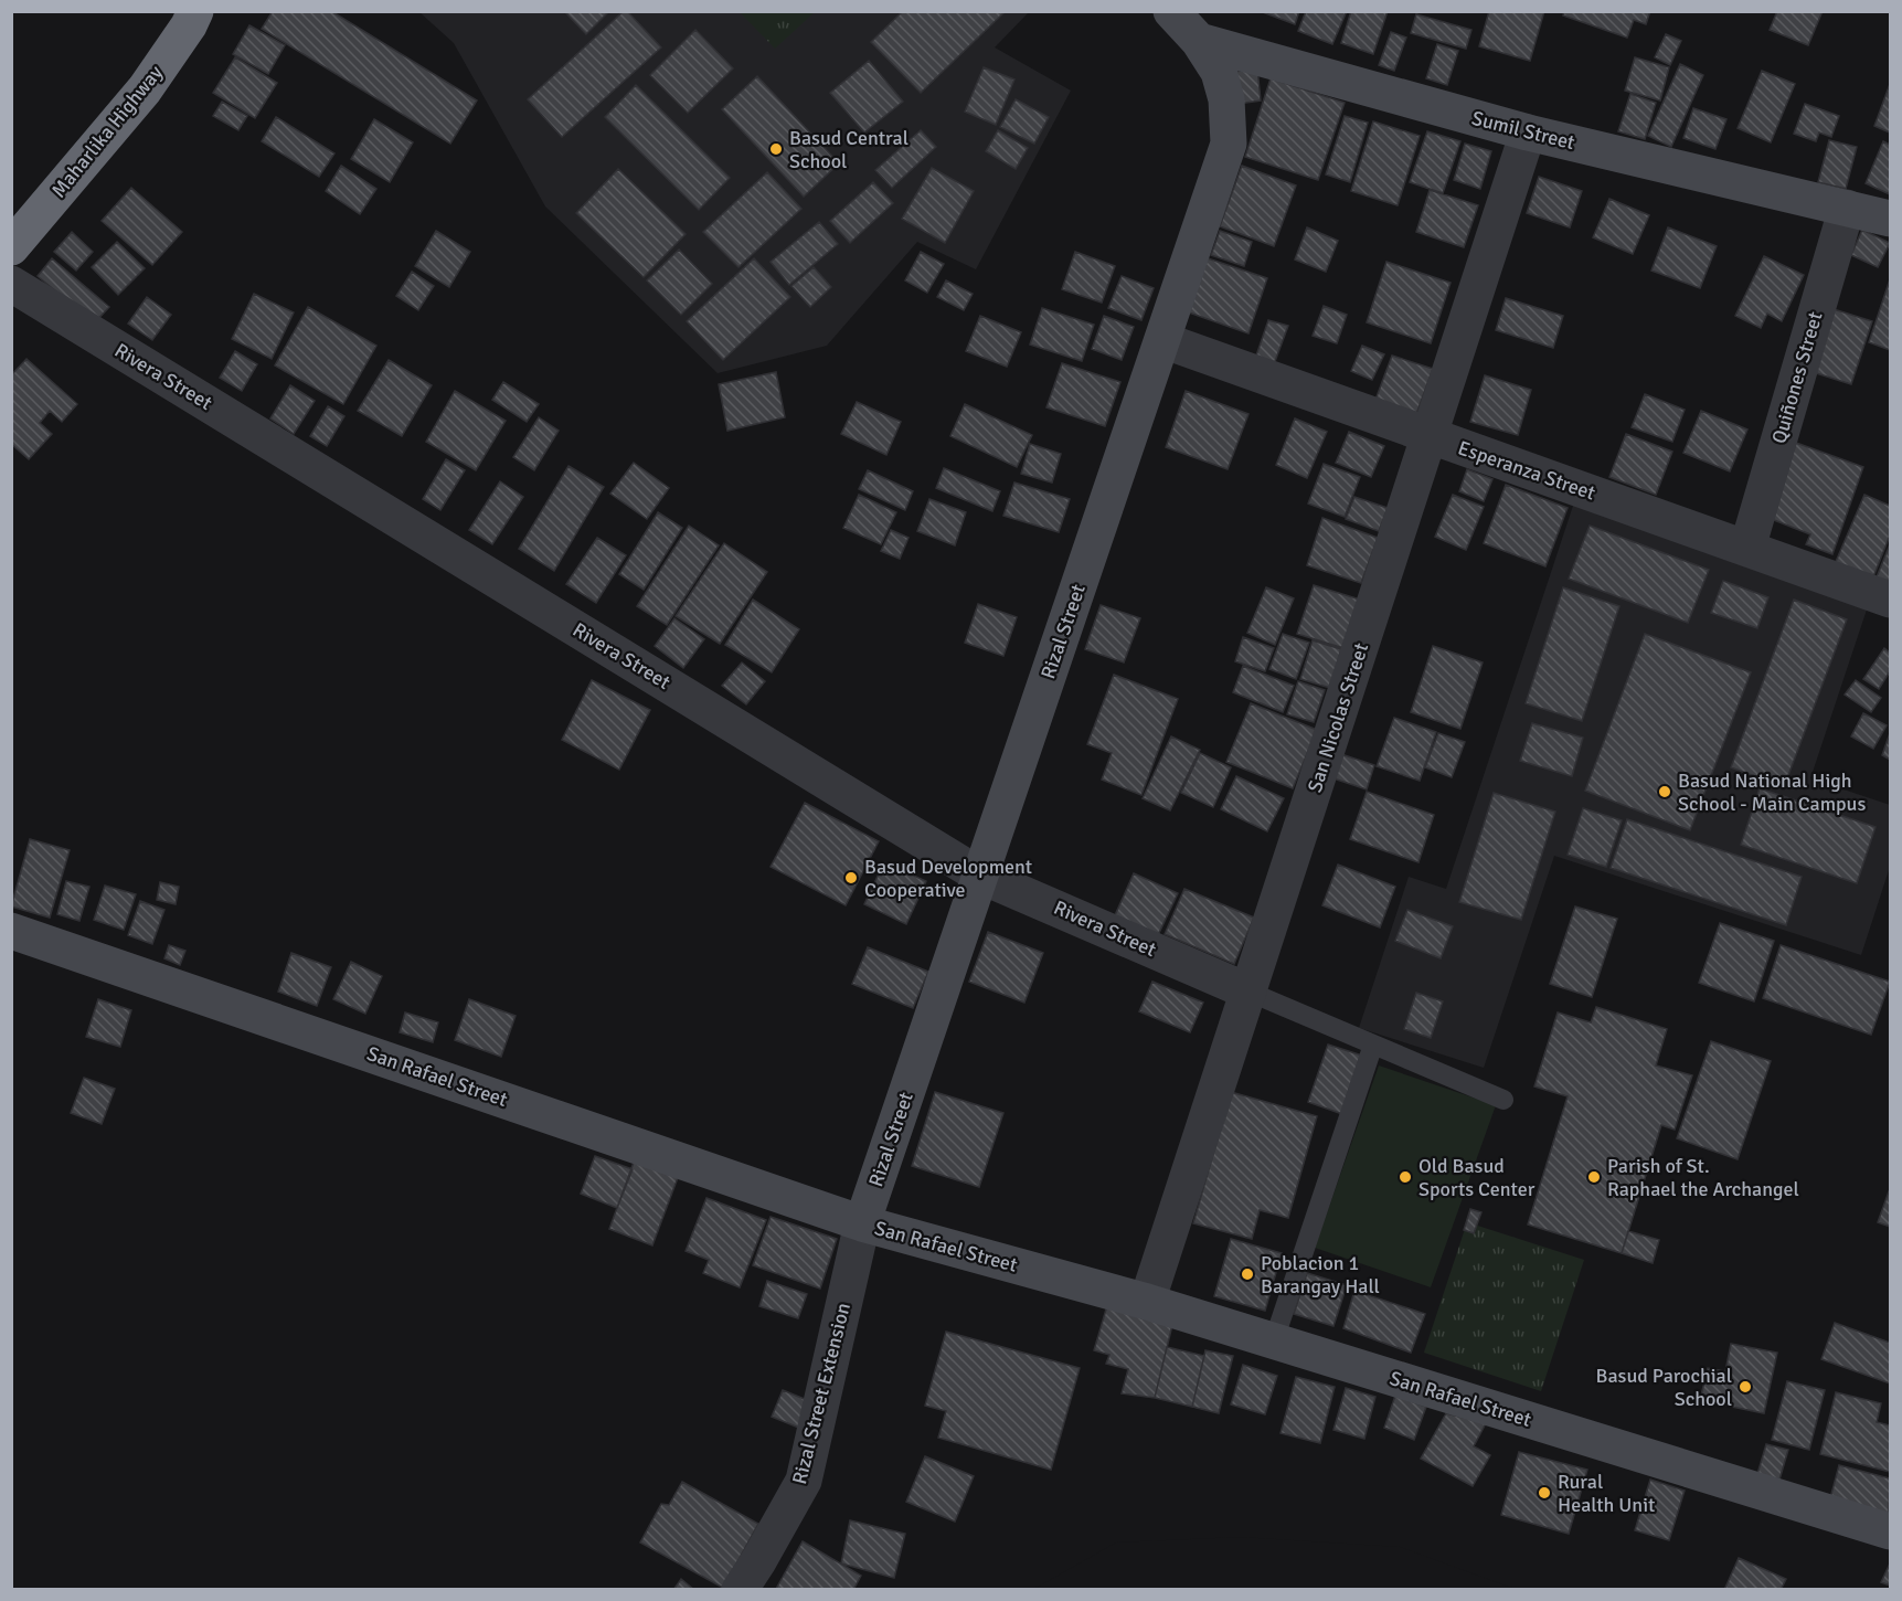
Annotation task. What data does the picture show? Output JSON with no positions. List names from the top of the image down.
{
  "streets": {
    "highway": ["Maharlika Highway"],
    "street": [
      "Sumil Street",
      "Rivera Street",
      "Quiñones Street",
      "Esperanza Street",
      "Rizal Street",
      "San Nicolas Street",
      "San Rafael Street",
      "Rizal Street Extension"
    ]
  },
  "crossings": [
    ["Sumil Street", "Quiñones Street"],
    ["Sumil Street", "Rizal Street"],
    ["Sumil Street", "San Nicolas Street"],
    ["Rivera Street", "Rizal Street"],
    ["Rivera Street", "San Nicolas Street"],
    ["Quiñones Street", "Esperanza Street"],
    ["Esperanza Street", "Rizal Street"],
    ["Esperanza Street", "San Nicolas Street"],
    ["Rizal Street", "San Rafael Street"],
    ["Rizal Street", "Rizal Street Extension"],
    ["San Nicolas Street", "San Rafael Street"],
    ["San Rafael Street", "Rizal Street Extension"]
  ],
  "places": [
    "Basud Central School",
    "Basud National High School - Main Campus",
    "Basud Development Cooperative",
    "Old Basud Sports Center",
    "Parish of St. Raphael the Archangel",
    "Poblacion 1 Barangay Hall",
    "Basud Parochial School",
    "Rural Health Unit"
  ]
}
